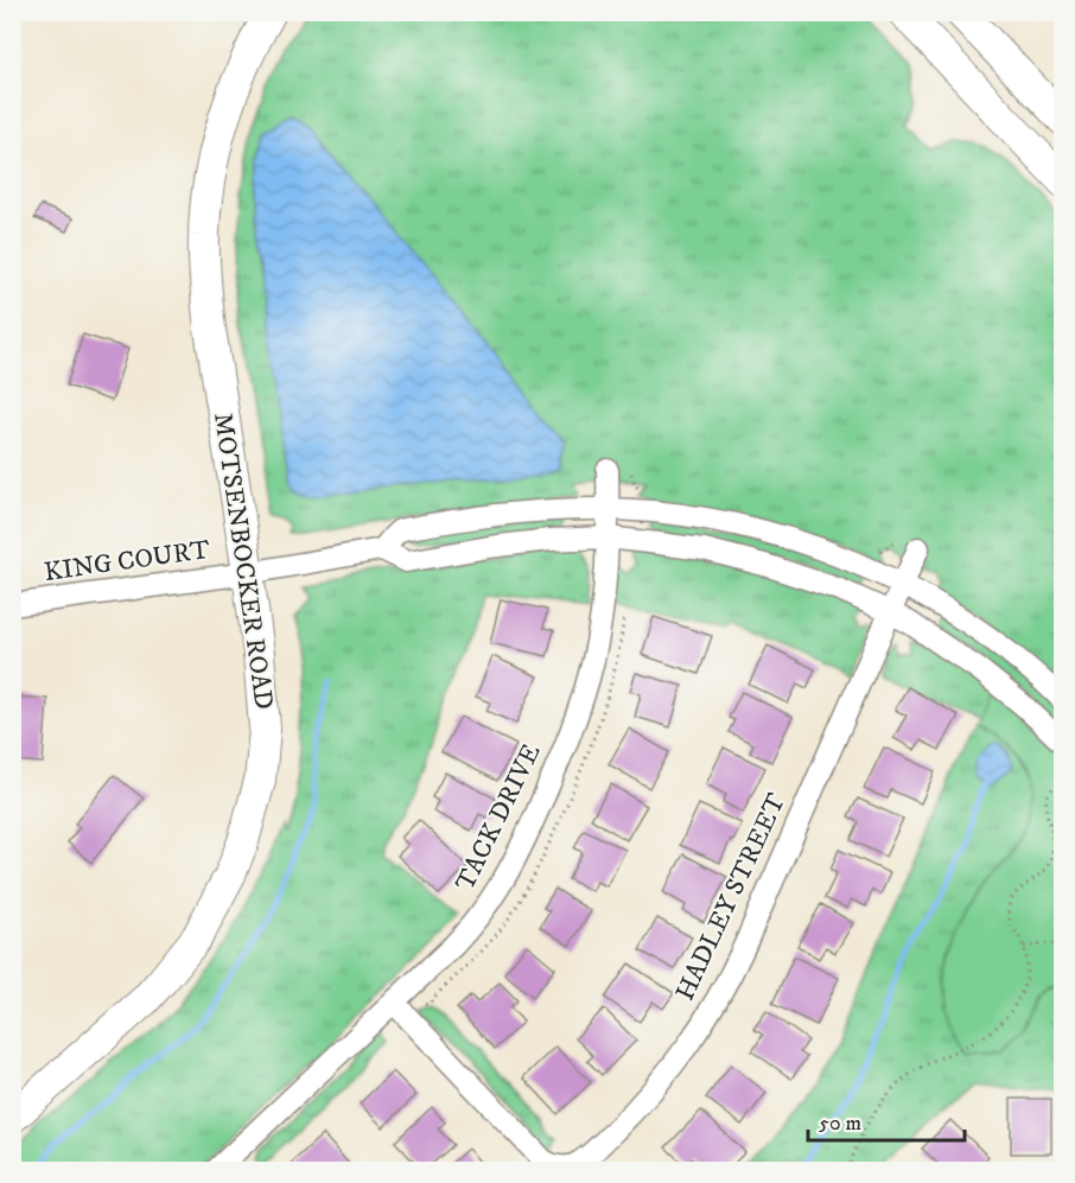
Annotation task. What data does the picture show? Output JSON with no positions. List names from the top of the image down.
{
  "streets": {
    "main road": ["MOTSENBOCKER ROAD"],
    "street": ["KING COURT", "TACK DRIVE", "HADLEY STREET"]
  },
  "crossings": [
    ["KING COURT", "MOTSENBOCKER ROAD"],
    ["TACK DRIVE", "HADLEY STREET"]
  ],
  "scale_bar": "50 m"
}
